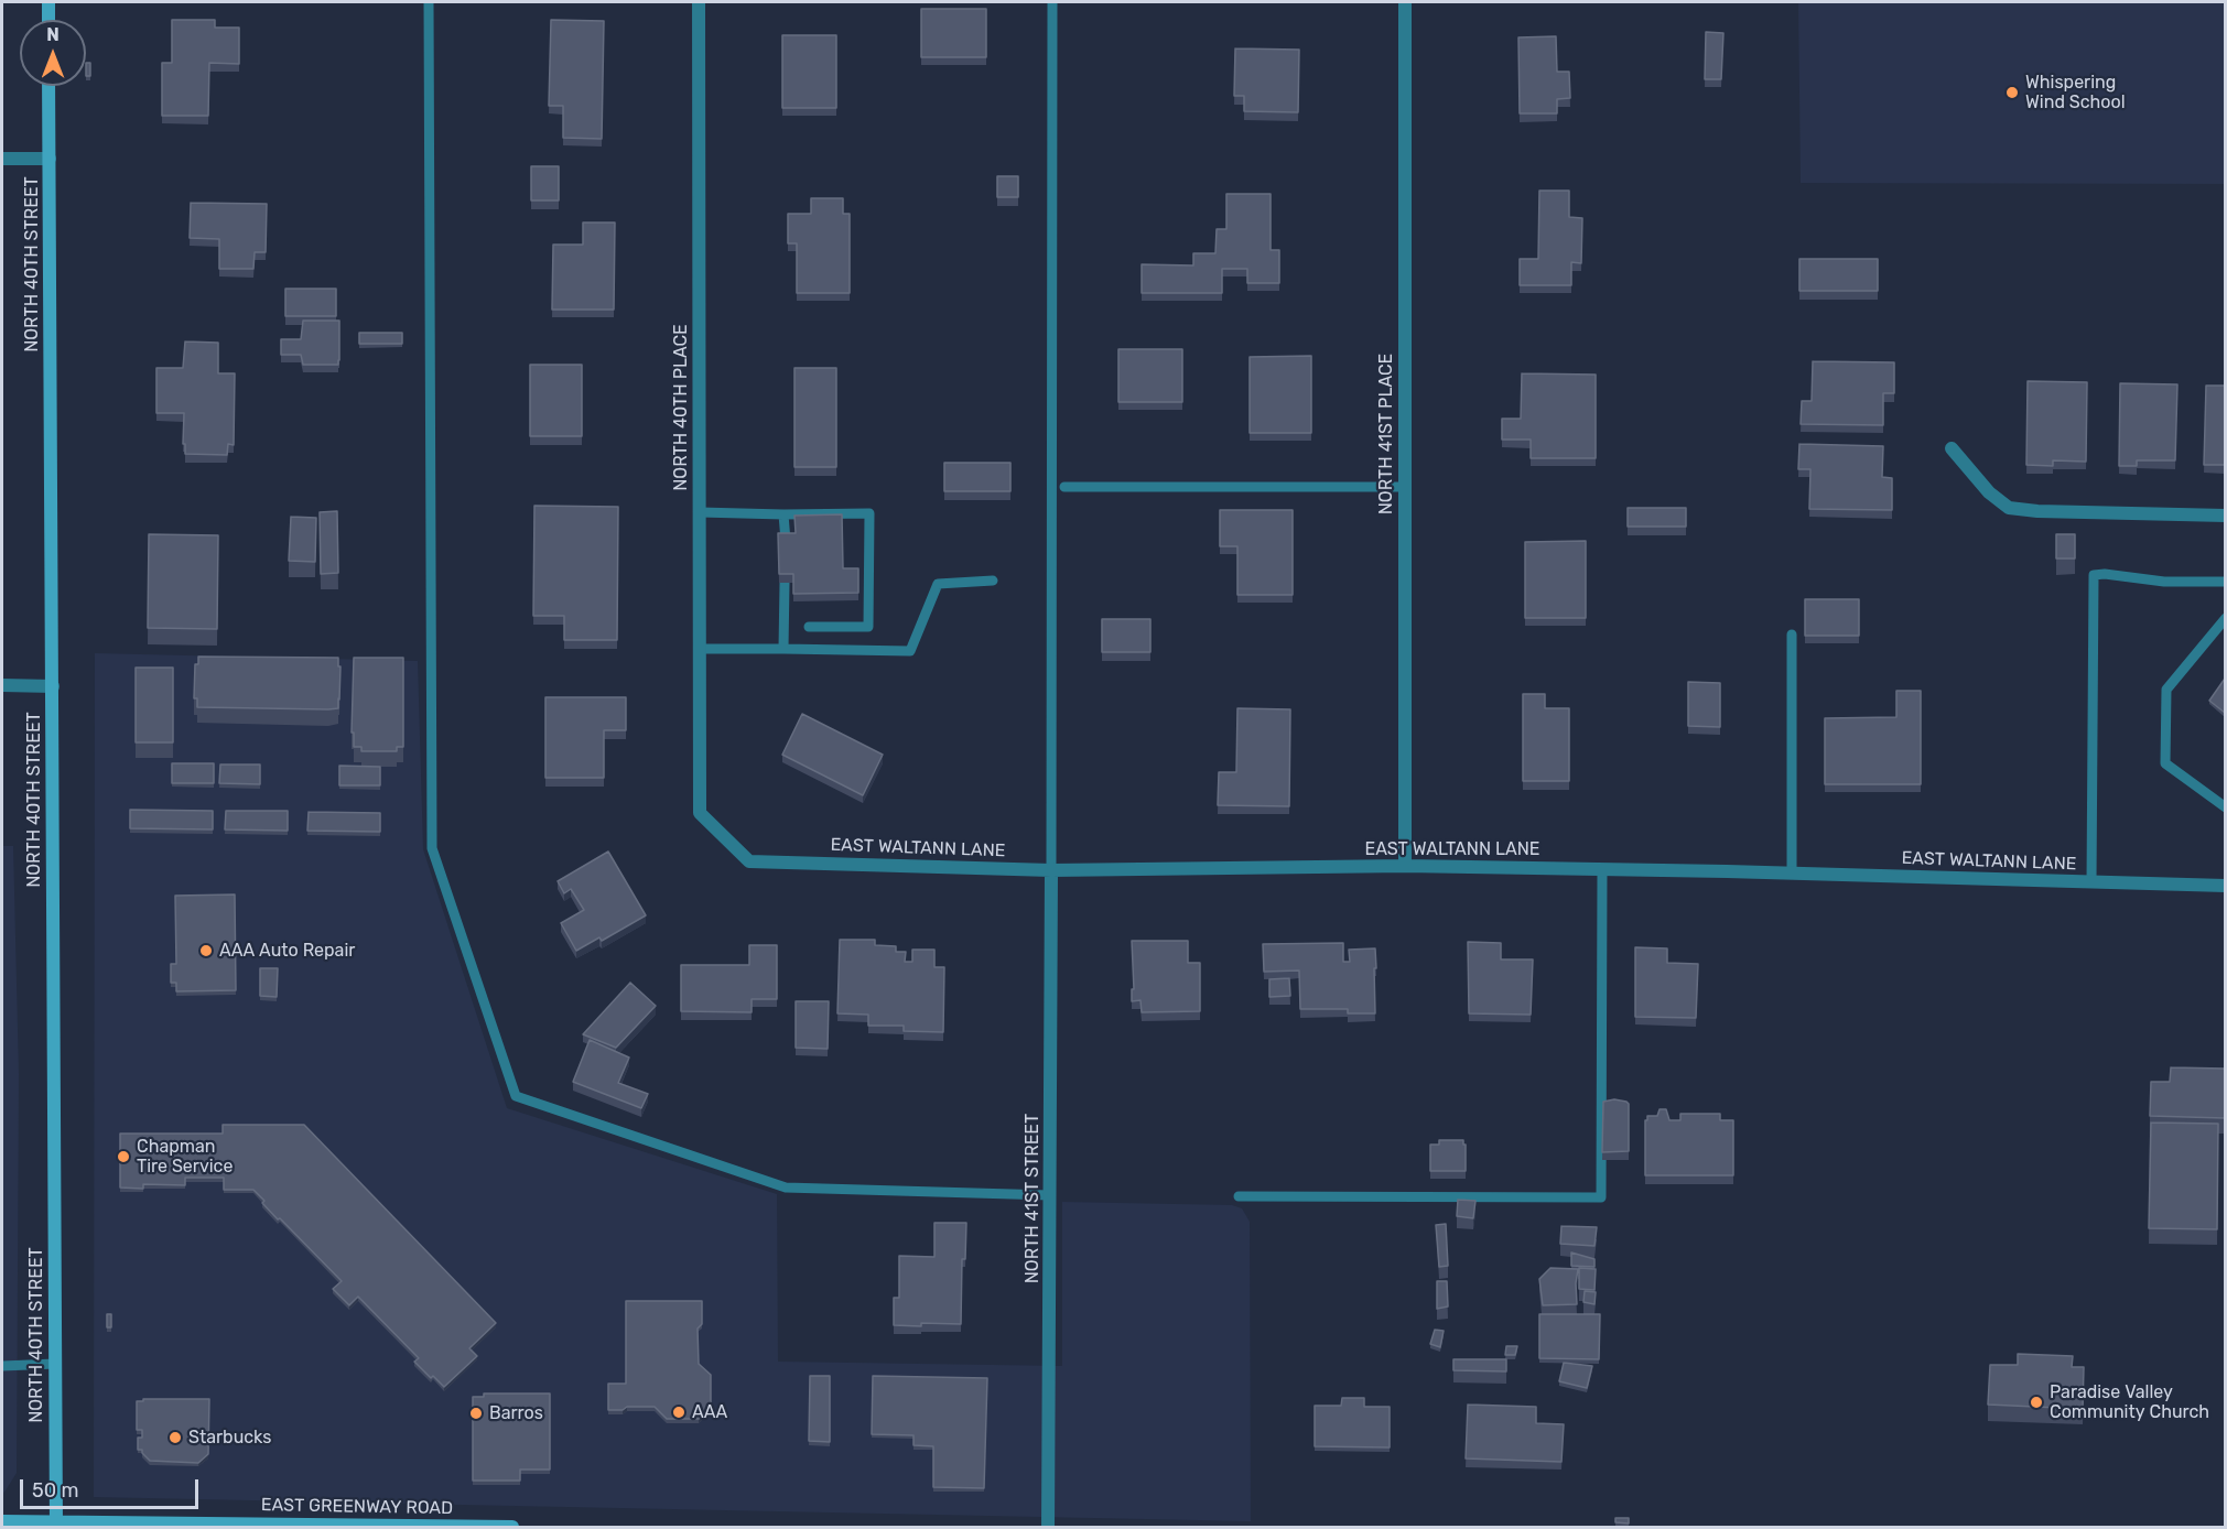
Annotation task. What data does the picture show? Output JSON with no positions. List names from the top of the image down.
{
  "streets": {
    "main road": ["NORTH 40TH STREET", "EAST GREENWAY ROAD"],
    "street": [
      "NORTH 40TH PLACE",
      "NORTH 41ST PLACE",
      "EAST WALTANN LANE",
      "NORTH 41ST STREET"
    ]
  },
  "crossings": [
    ["NORTH 40TH STREET", "EAST GREENWAY ROAD"],
    ["NORTH 40TH PLACE", "EAST WALTANN LANE"],
    ["NORTH 41ST PLACE", "EAST WALTANN LANE"],
    ["EAST WALTANN LANE", "NORTH 41ST STREET"]
  ],
  "places": [
    "Whispering Wind School",
    "AAA Auto Repair",
    "Chapman Tire Service",
    "Paradise Valley Community Church",
    "AAA",
    "Barros",
    "Starbucks"
  ],
  "scale_bar": "50 m",
  "north": "top"
}
